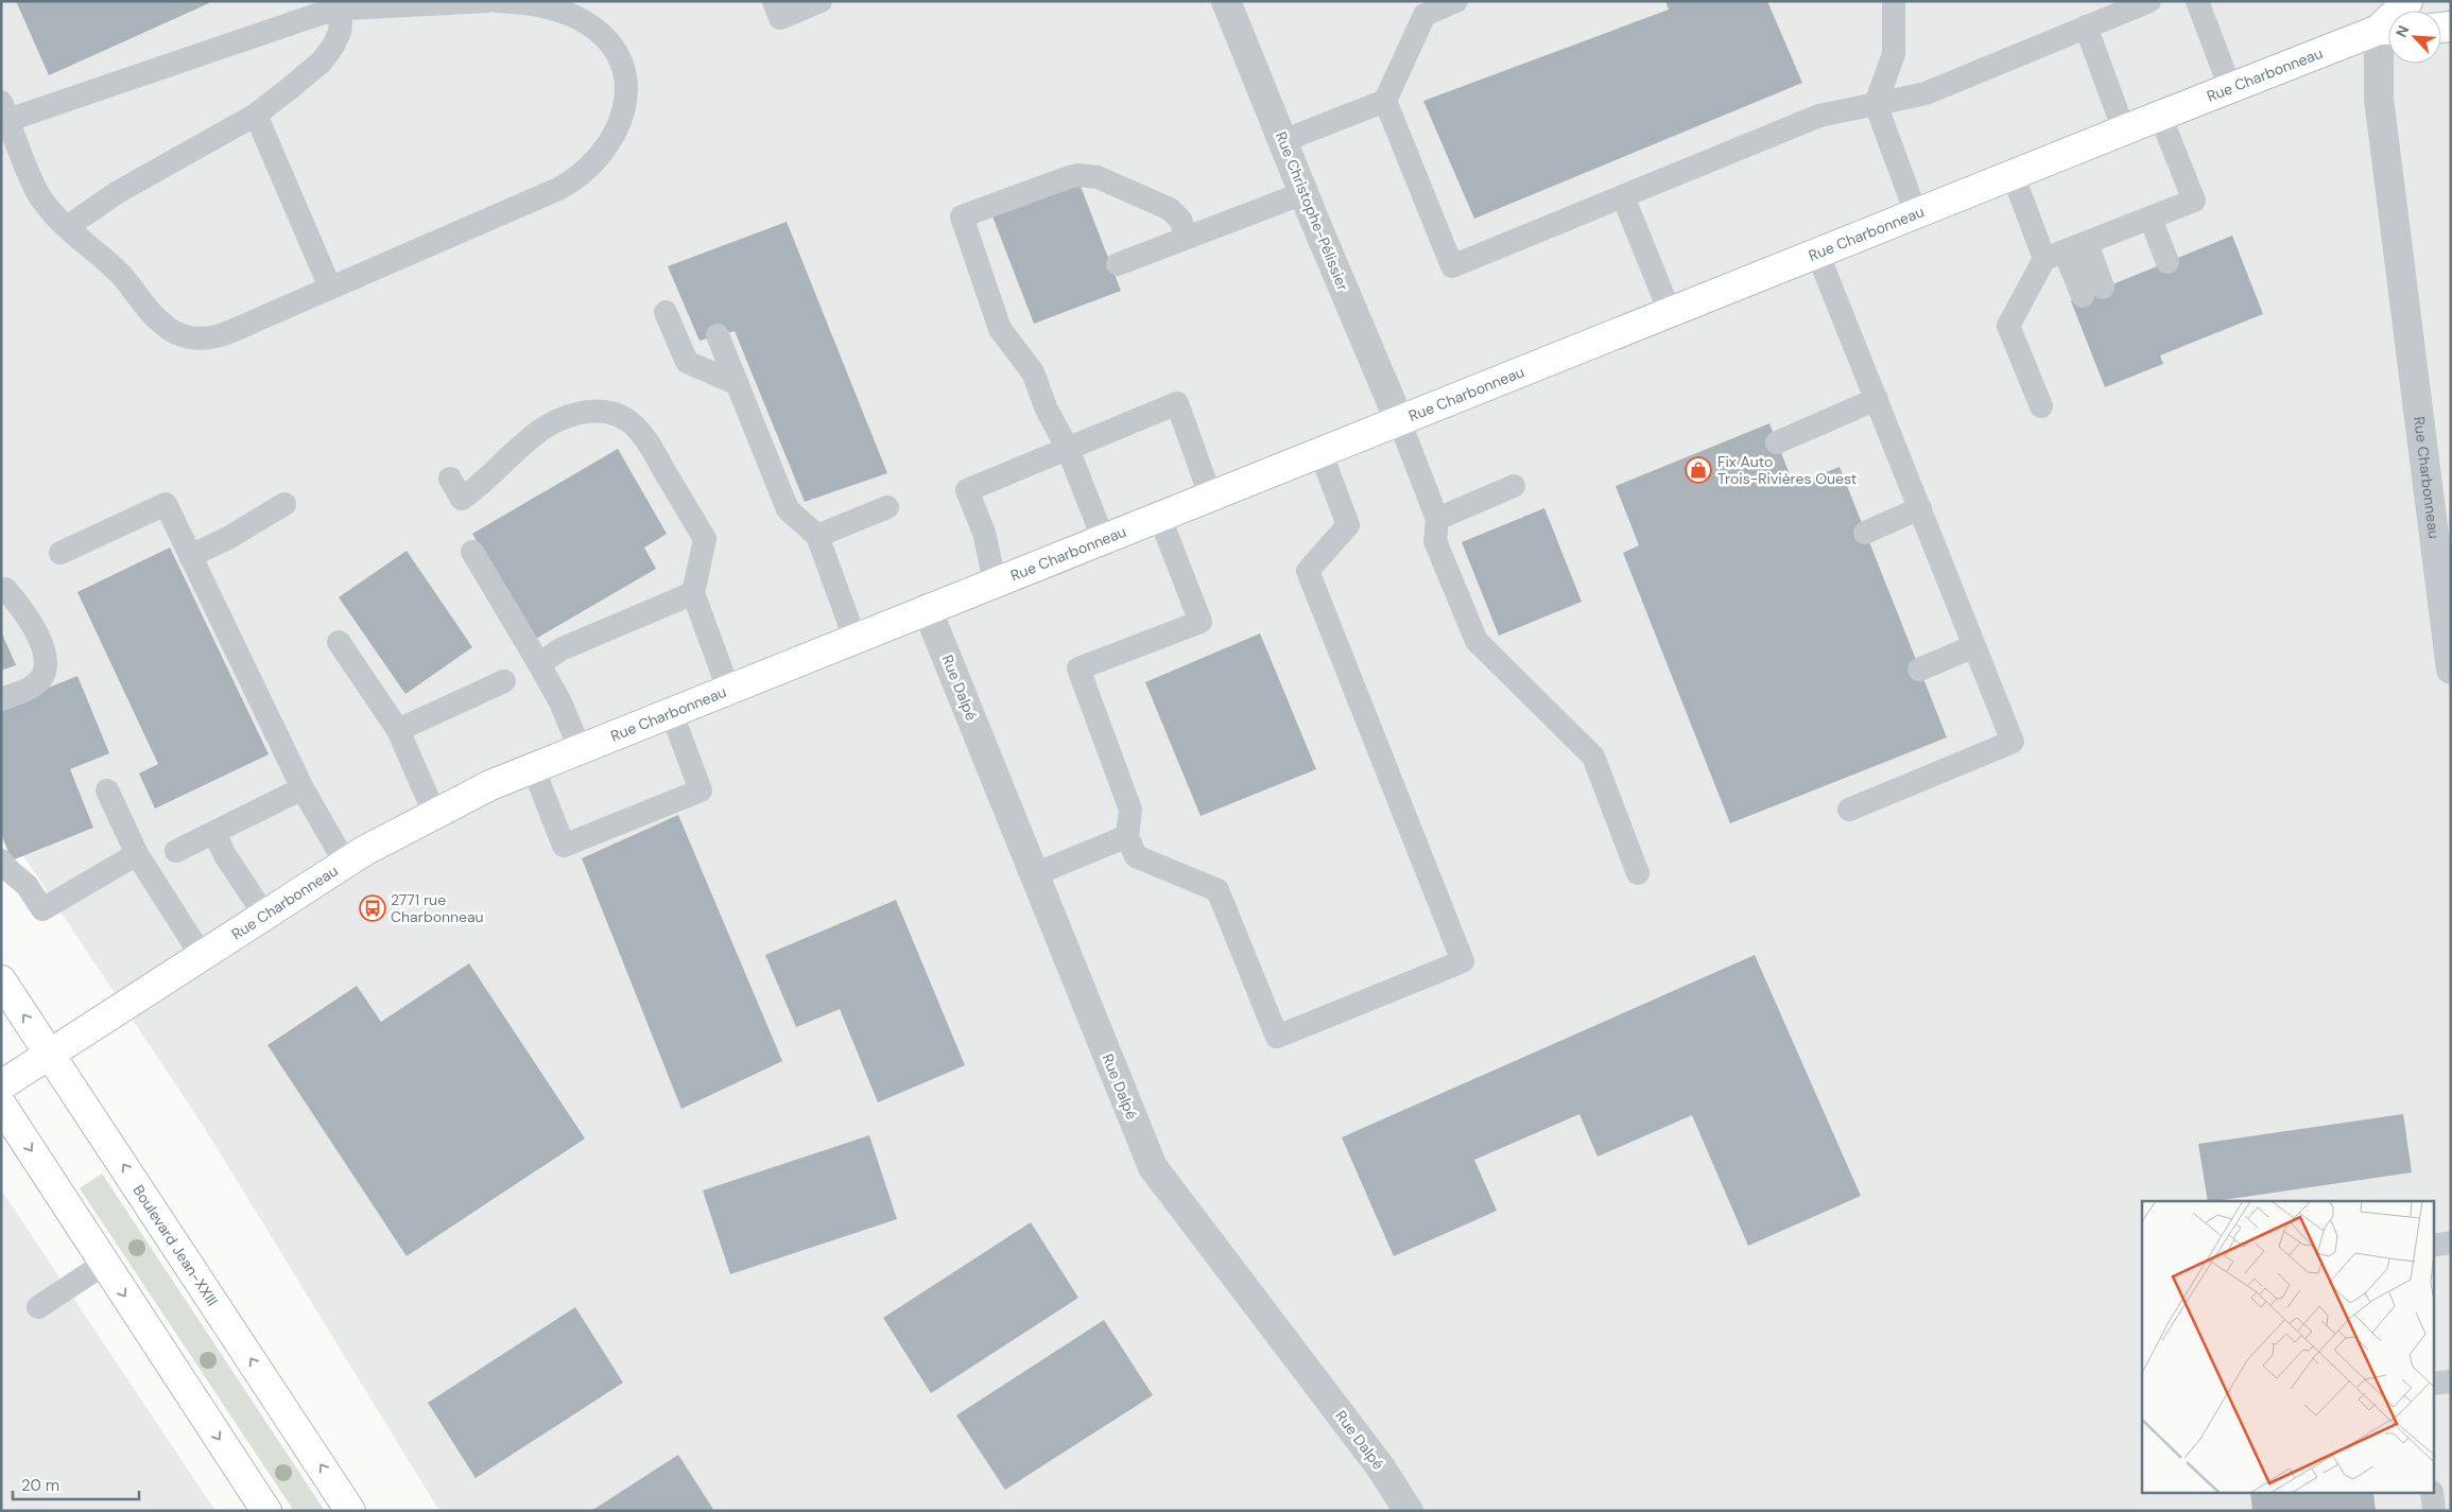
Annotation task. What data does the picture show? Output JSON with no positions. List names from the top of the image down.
{
  "streets": {
    "street": [
      "Rue Charbonneau",
      "Rue Christophe-Pélissier",
      "Rue Dalpé",
      "Boulevard Jean-XXIII"
    ]
  },
  "crossings": [
    ["Rue Charbonneau", "Rue Christophe-Pélissier"],
    ["Rue Charbonneau", "Rue Dalpé"],
    ["Rue Charbonneau", "Boulevard Jean-XXIII"]
  ],
  "places": {
    "shop": ["Fix Auto Trois-Rivières Ouest"],
    "bus stop": ["2771 rue Charbonneau"]
  },
  "scale_bar": "20 m",
  "north": "top left"
}
